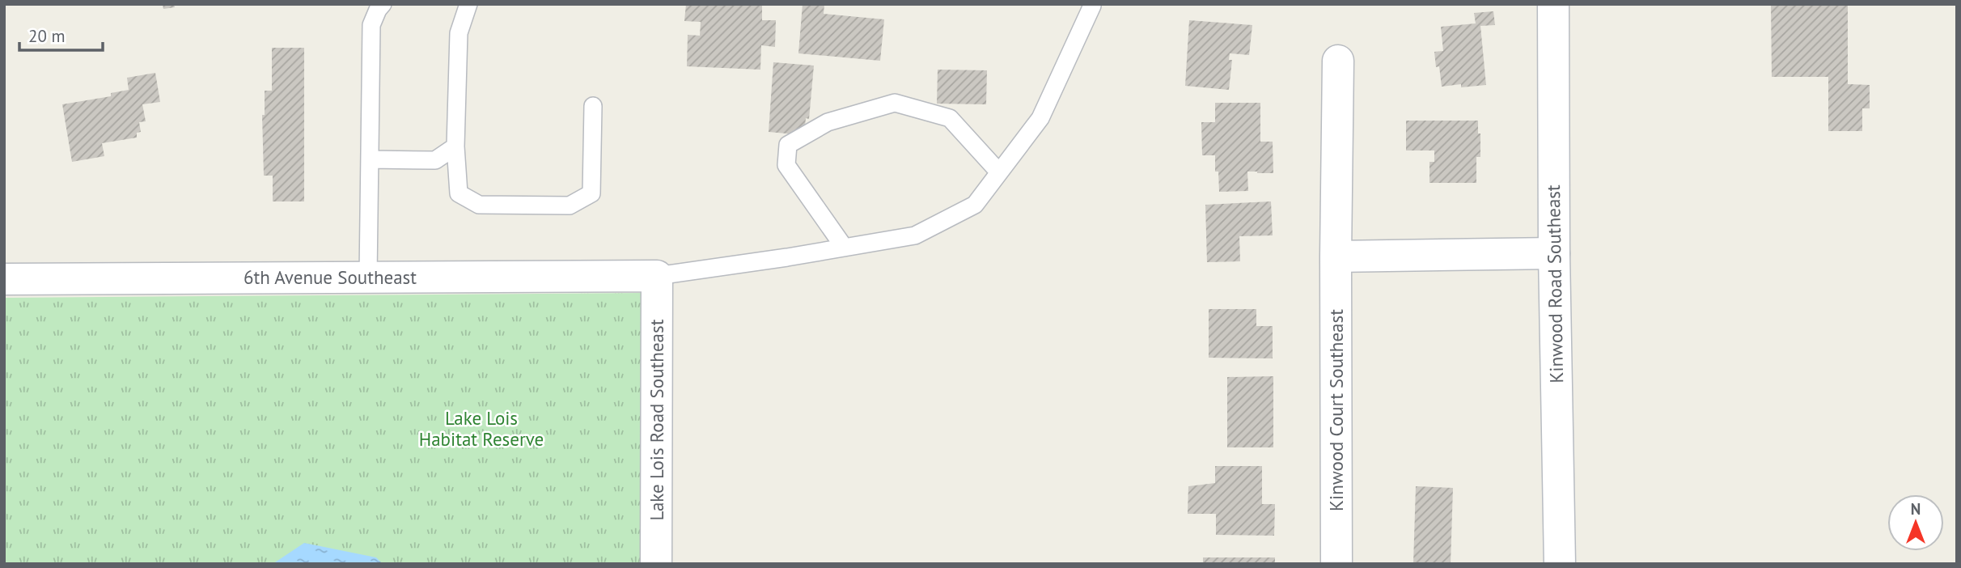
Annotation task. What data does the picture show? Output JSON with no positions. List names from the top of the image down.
{
  "streets": {
    "street": [
      "6th Avenue Southeast",
      "Kinwood Road Southeast",
      "Kinwood Court Southeast",
      "Lake Lois Road Southeast"
    ]
  },
  "crossings": [
    ["6th Avenue Southeast", "Lake Lois Road Southeast"]
  ],
  "parks": ["Lake Lois Habitat Reserve"],
  "scale_bar": "20 m",
  "north": "top"
}
